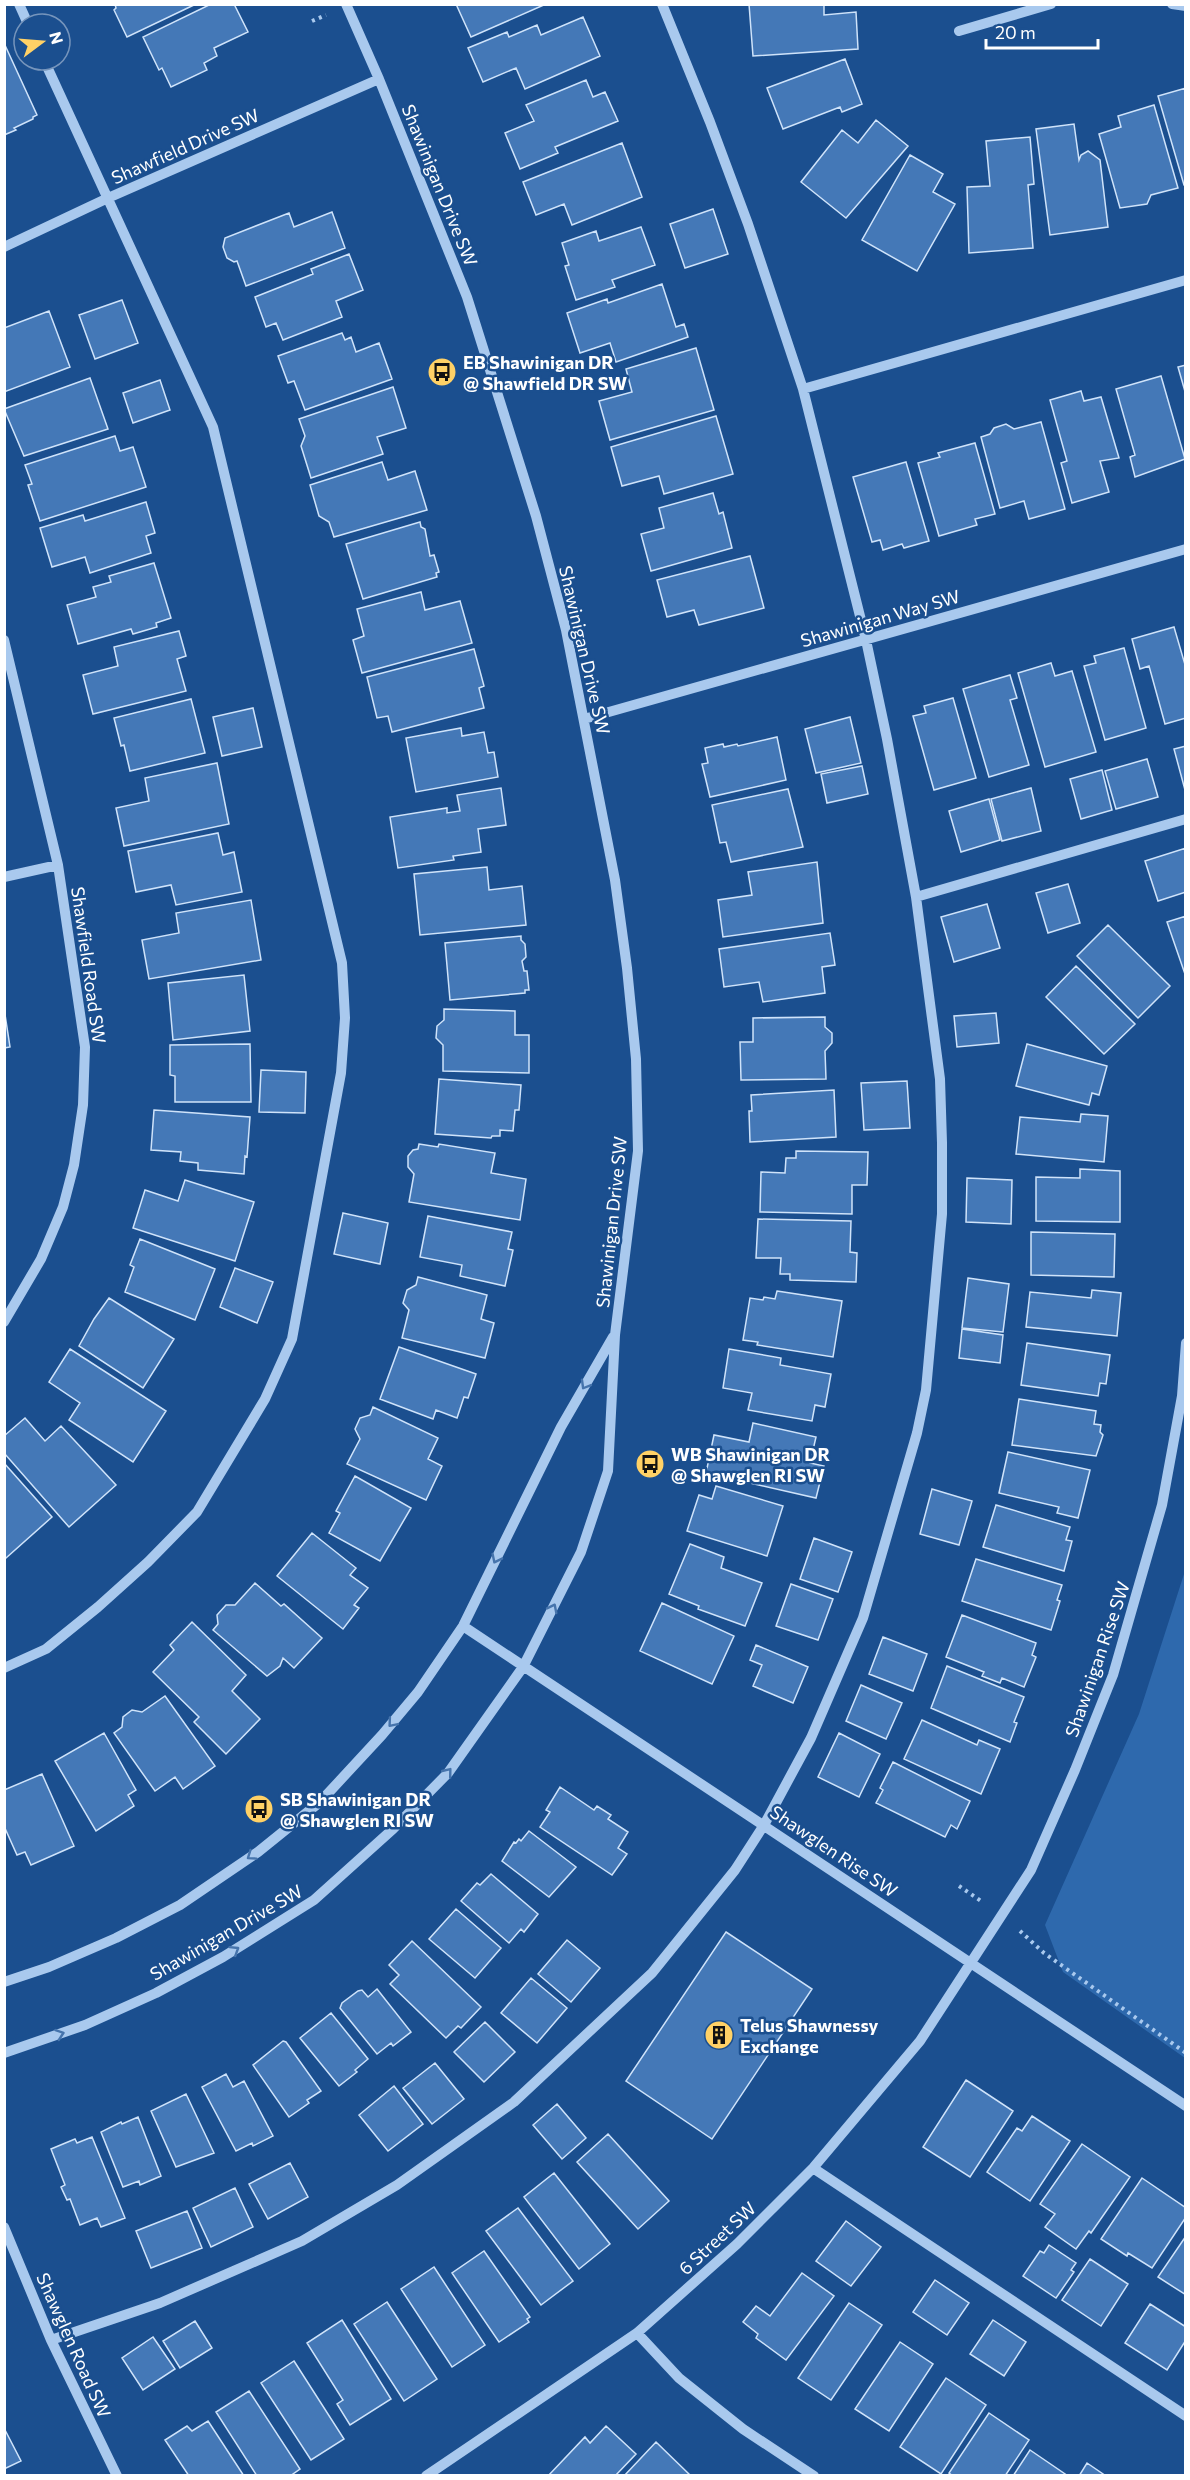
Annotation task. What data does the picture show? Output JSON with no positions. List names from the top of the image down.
{
  "streets": {
    "street": [
      "Shawfield Drive SW",
      "Shawinigan Drive SW",
      "Shawinigan Way SW",
      "Shawfield Road SW",
      "Shawinigan Rise SW",
      "Shawglen Rise SW",
      "6 Street SW",
      "Shawglen Road SW"
    ]
  },
  "crossings": [
    ["Shawfield Drive SW", "Shawinigan Drive SW"],
    ["Shawinigan Drive SW", "Shawinigan Way SW"],
    ["Shawinigan Drive SW", "Shawglen Rise SW"],
    ["Shawinigan Rise SW", "Shawglen Rise SW"],
    ["Shawinigan Rise SW", "6 Street SW"],
    ["Shawglen Rise SW", "6 Street SW"]
  ],
  "places": {
    "bus stop": ["EB Shawinigan DR @ Shawfield DR SW", "WB Shawinigan DR @ Shawglen RI SW", "SB Shawinigan DR @ Shawglen RI SW"],
    "building": ["Telus Shawnessy Exchange"]
  },
  "scale_bar": "20 m",
  "north": "right"
}
